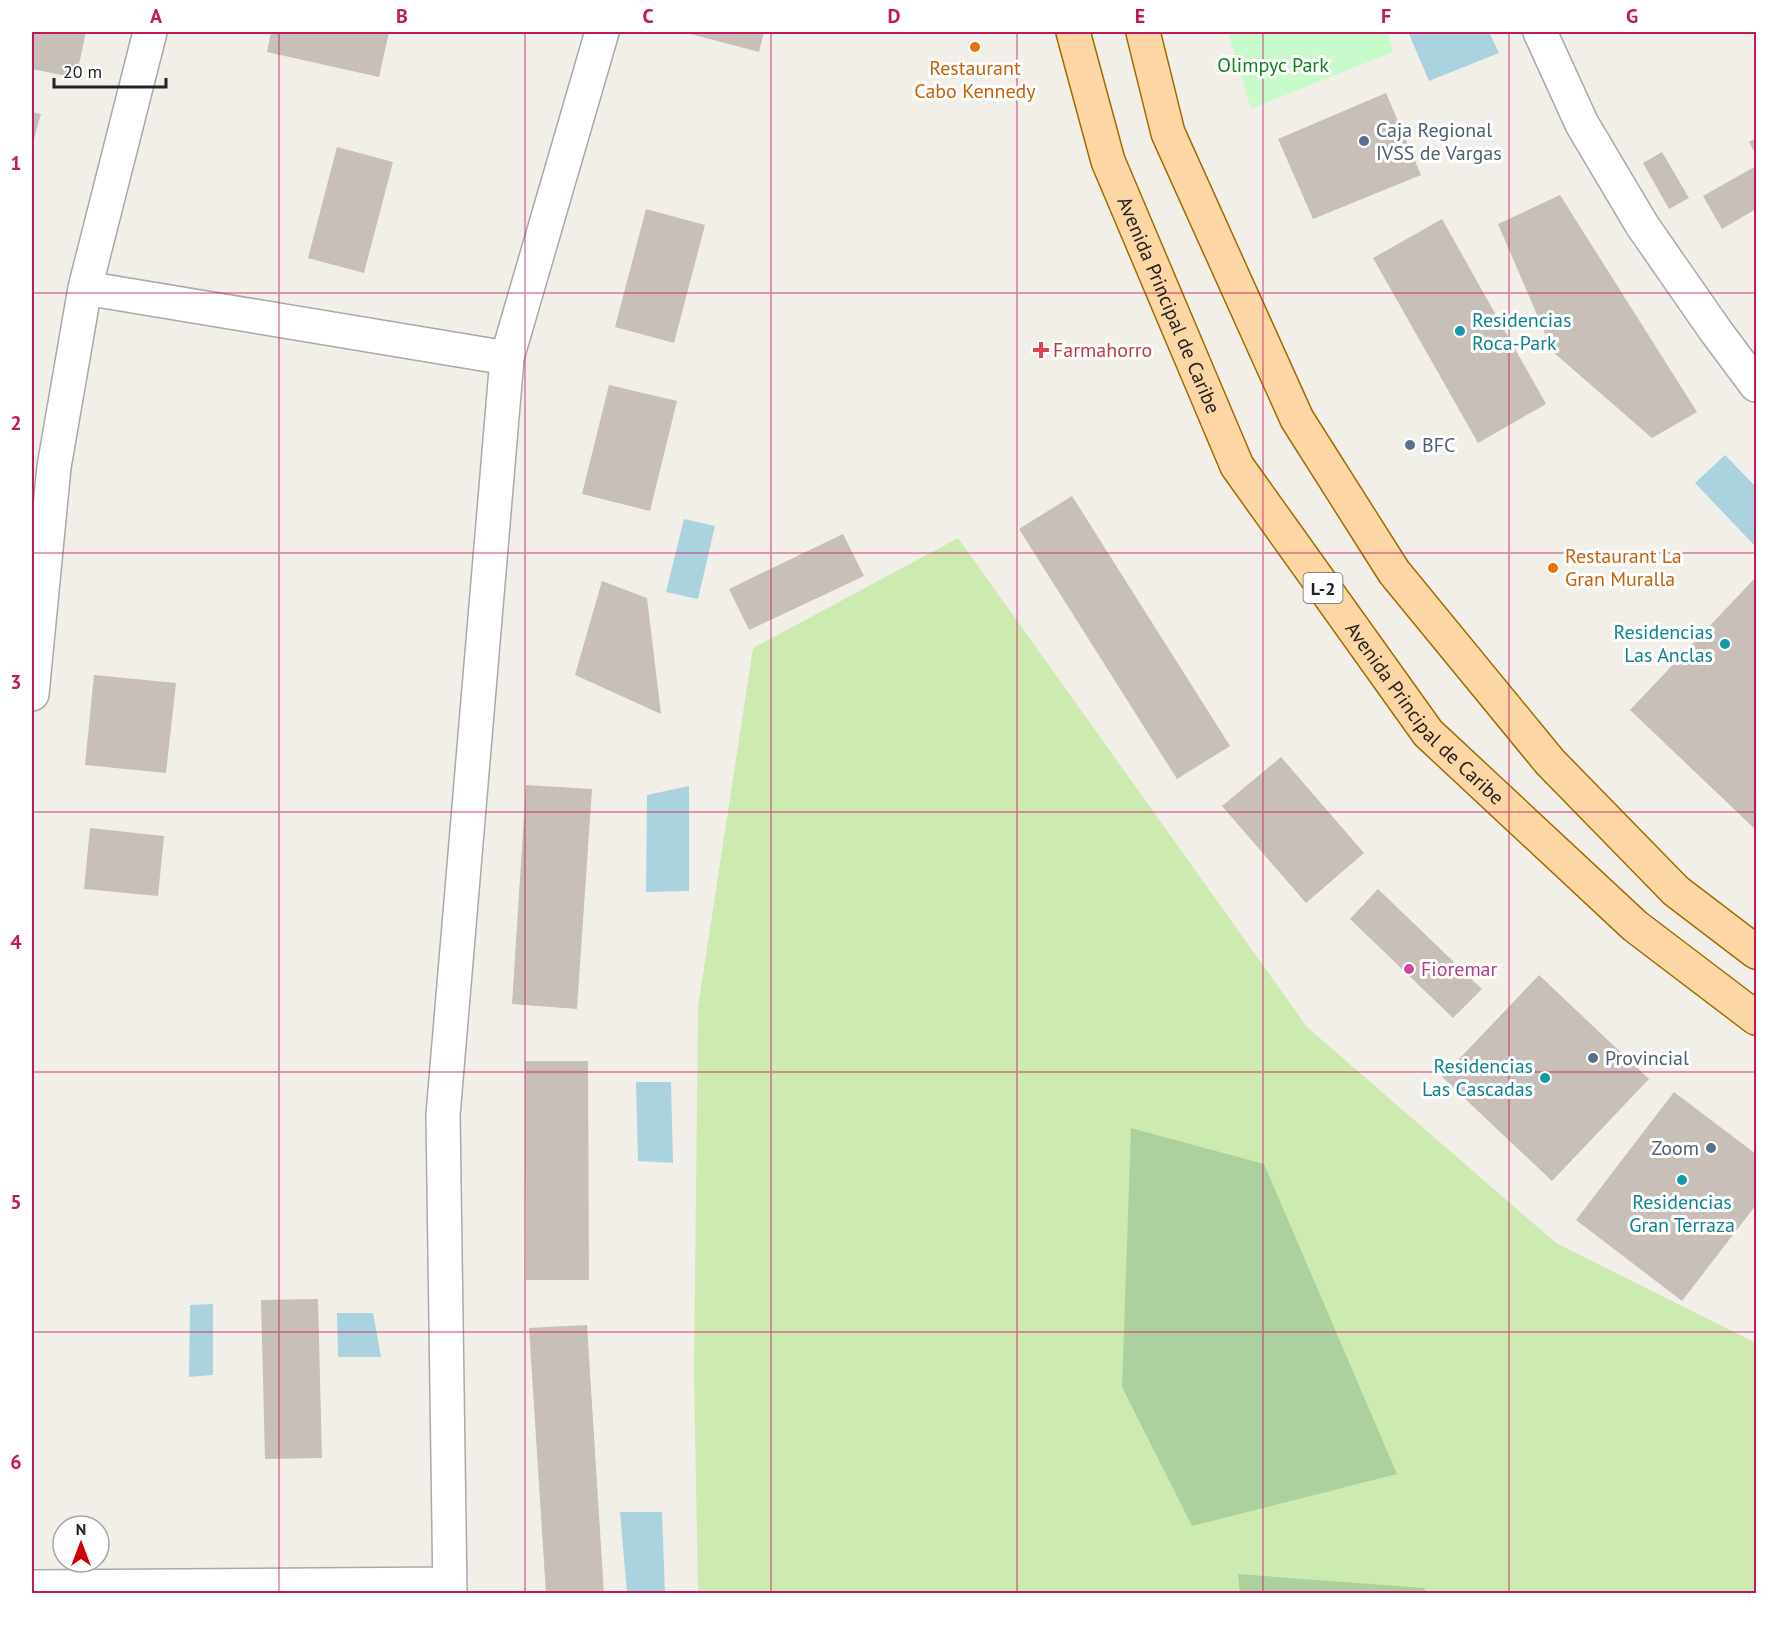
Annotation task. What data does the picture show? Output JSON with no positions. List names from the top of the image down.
{
  "streets": {
    "main road": ["Avenida Principal de Caribe", "L-2"]
  },
  "parks": ["Olimpyc Park"],
  "places": {
    "other": [
      "Restaurant Cabo Kennedy",
      "Caja Regional IVSS de Vargas",
      "Residencias Roca-Park",
      "BFC",
      "Restaurant La Gran Muralla",
      "Residencias Las Anclas",
      "Fioremar",
      "Provincial",
      "Residencias Las Cascadas",
      "Zoom",
      "Residencias Gran Terraza"
    ],
    "health": ["Farmahorro"]
  },
  "scale_bar": "20 m",
  "north": "top",
  "grid": {
    "columns": [
      "A",
      "B",
      "C",
      "D",
      "E",
      "F",
      "G"
    ],
    "rows": [
      "1",
      "2",
      "3",
      "4",
      "5",
      "6"
    ]
  }
}
